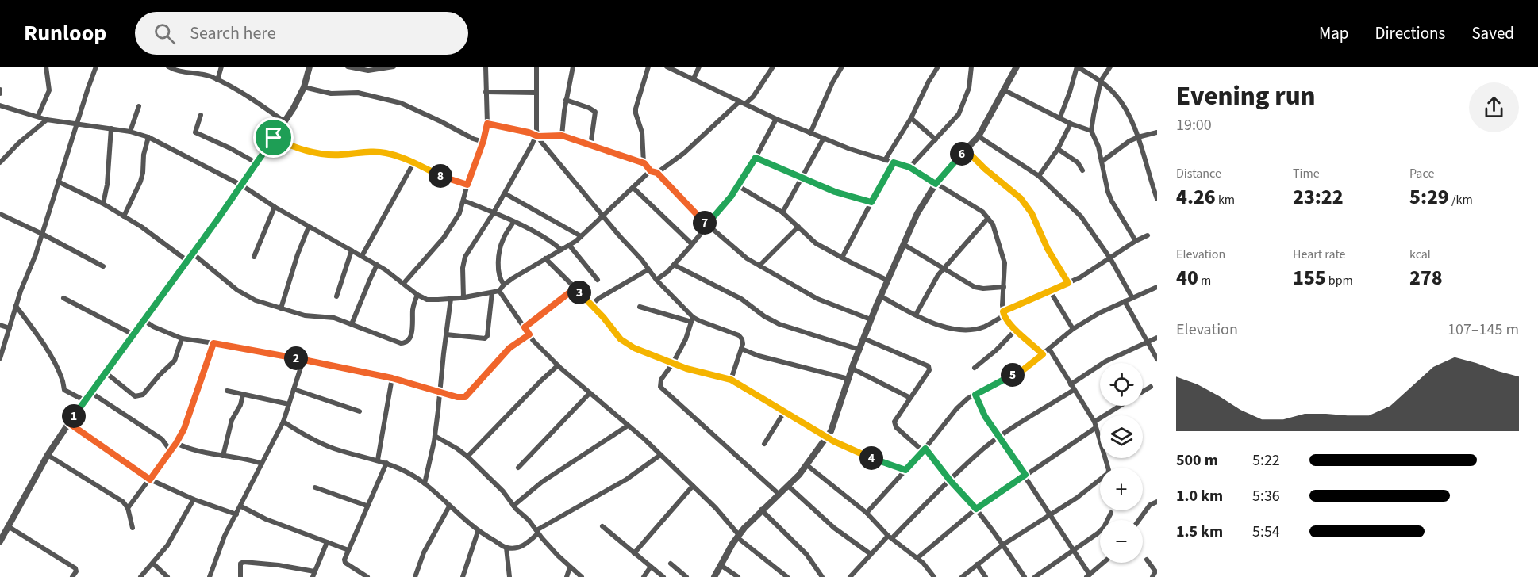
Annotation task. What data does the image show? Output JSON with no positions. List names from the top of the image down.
{
  "page": {
    "header": "Runloop",
    "search": "Search here",
    "nav": ["Map", "Directions", "Saved"],
    "heading": ["Evening run", "19:00"],
    "pins": [
      "6",
      "8",
      "7",
      "3",
      "2",
      "5",
      "1",
      "4"
    ],
    "stats": [
      ["Distance", "4.26 km"],
      ["Time", "23:22"],
      ["Pace", "5:29 /km"],
      ["Elevation", "40 m"],
      ["Heart rate", "155 bpm"],
      ["kcal", "278"]
    ],
    "chart": ["Elevation", "107–145 m"],
    "map_buttons": ["+", "−"],
    "list": [
      {
        "name": "500 m",
        "note": "5:22"
      },
      {
        "name": "1.0 km",
        "note": "5:36"
      },
      {
        "name": "1.5 km",
        "note": "5:54"
      }
    ]
  }
}
